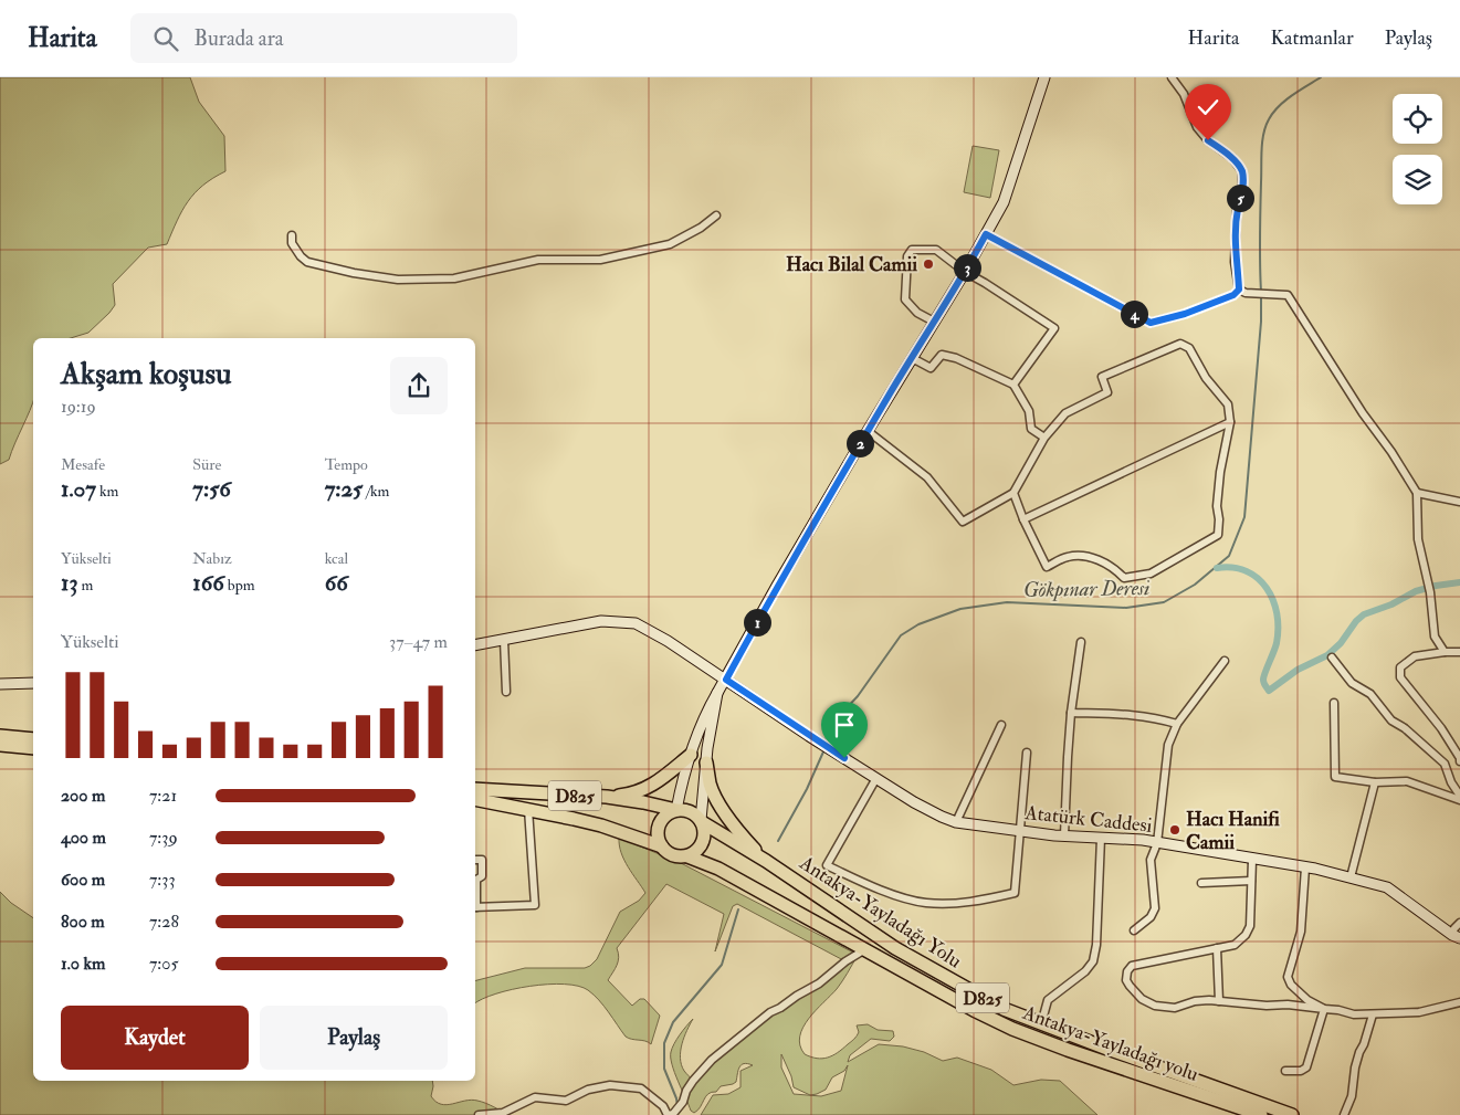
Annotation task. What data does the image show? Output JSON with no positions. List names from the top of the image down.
{
  "streets": {
    "highway": ["D825", "Antakya-Yayladağı Yolu", "Antakya-Yayladağı yolu"],
    "main road": ["Atatürk Caddesi"]
  },
  "crossings": [
    ["D825", "Antakya-Yayladağı Yolu"],
    ["D825", "Antakya-Yayladağı yolu"],
    ["Antakya-Yayladağı Yolu", "Antakya-Yayladağı yolu"]
  ],
  "water": ["Gökpınar Deresi"],
  "places": ["Hacı Bilal Camii", "Hacı Hanifi Camii"],
  "page": {
    "header": "Harita",
    "search": "Burada ara",
    "nav": ["Harita", "Katmanlar", "Paylaş"],
    "pins": [
      "5",
      "3",
      "4",
      "2",
      "1"
    ],
    "heading": ["Akşam koşusu", "19:19"],
    "stats": [
      ["Mesafe", "1.07 km"],
      ["Süre", "7:56"],
      ["Tempo", "7:25 /km"],
      ["Yükselti", "13 m"],
      ["Nabız", "166 bpm"],
      ["kcal", "66"]
    ],
    "chart": ["Yükselti", "37–47 m"],
    "list": [
      {
        "name": "200 m",
        "note": "7:21"
      },
      {
        "name": "400 m",
        "note": "7:39"
      },
      {
        "name": "600 m",
        "note": "7:33"
      },
      {
        "name": "800 m",
        "note": "7:28"
      },
      {
        "name": "1.0 km",
        "note": "7:05"
      }
    ],
    "buttons": ["Kaydet", "Paylaş"]
  }
}
